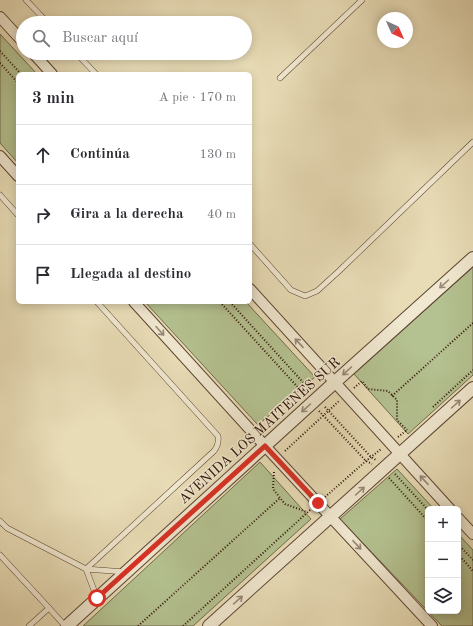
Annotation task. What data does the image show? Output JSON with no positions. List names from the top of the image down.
{
  "streets": {
    "street": ["AVENIDA LOS MAITENES SUR"]
  },
  "north": "bottom right",
  "page": {
    "search": "Buscar aquí",
    "heading": ["3 min", "A pie · 170 m"],
    "list": [
      ["Continúa", "130 m"],
      ["Gira a la derecha", "40 m"],
      "Llegada al destino"
    ],
    "map_buttons": ["+", "−"]
  }
}
